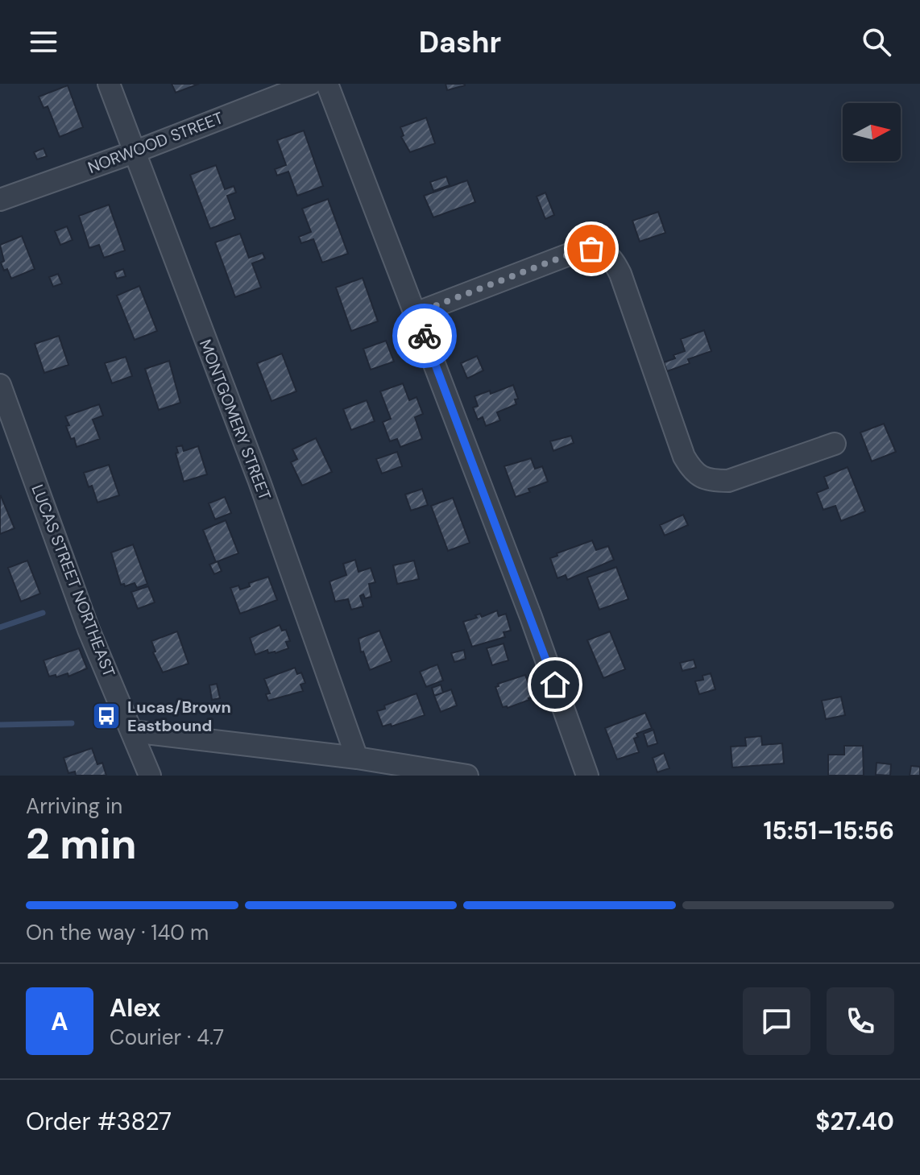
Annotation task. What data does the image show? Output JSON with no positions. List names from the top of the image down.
{
  "streets": {
    "street": ["NORWOOD STREET", "MONTGOMERY STREET", "LUCAS STREET NORTHEAST"]
  },
  "crossings": [
    ["NORWOOD STREET", "MONTGOMERY STREET"]
  ],
  "places": {
    "bus stop": ["Lucas/Brown Eastbound"]
  },
  "north": "right",
  "page": {
    "header": "Dashr",
    "heading": ["2 min", "Arriving in", "15:51–15:56"],
    "panel": [
      "Alex",
      "Courier · 4.7",
      "Order #3827",
      "$27.40"
    ],
    "bar": "On the way · 140 m",
    "round": "A"
  }
}
